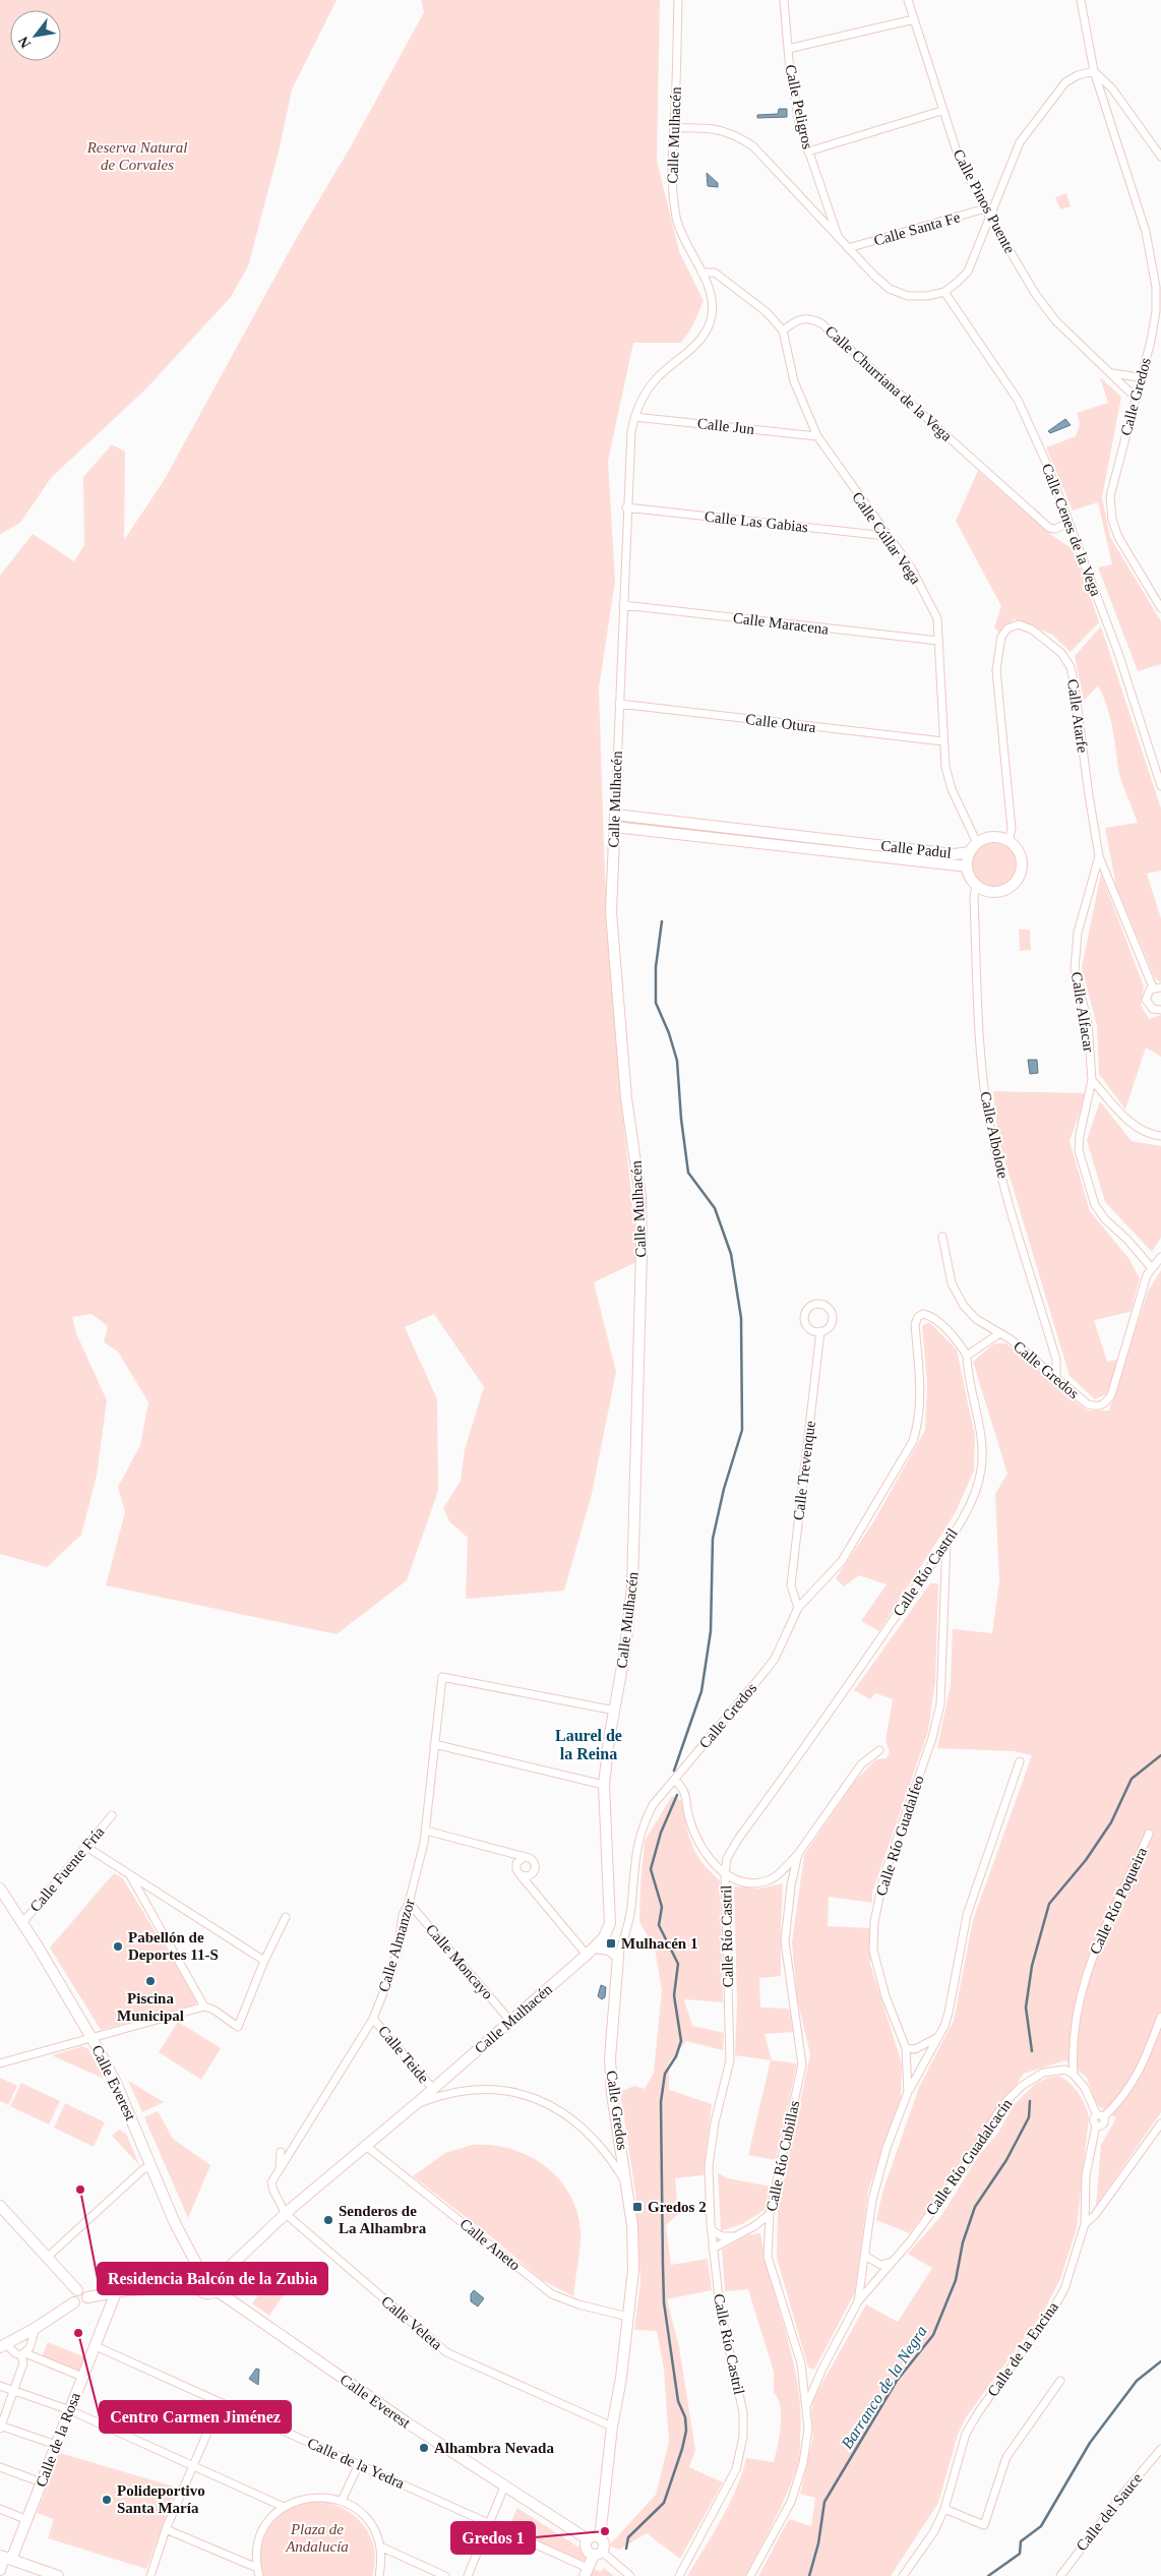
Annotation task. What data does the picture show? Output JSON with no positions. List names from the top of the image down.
{
  "streets": {
    "street": [
      "Calle Peligros",
      "Calle Mulhacén",
      "Calle Pinos Puente",
      "Calle Santa Fe",
      "Calle Churriana de la Vega",
      "Calle Gredos",
      "Calle Jun",
      "Calle Las Gabias",
      "Calle Cenes de la Vega",
      "Calle Cúllar Vega",
      "Calle Maracena",
      "Calle Atarfe",
      "Calle Otura",
      "Calle Padul",
      "Calle Alfacar",
      "Calle Albolote",
      "Calle Trevenque",
      "Calle Río Castril",
      "Calle Río Guadalfeo",
      "Calle Fuente Fría",
      "Calle Río Poqueira",
      "Calle Almanzor",
      "Calle Moncayo",
      "Calle Teide",
      "Calle Everest",
      "Calle Río Cubillas",
      "Calle Río Guadalcacín",
      "Calle Aneto",
      "Calle Veleta",
      "Calle de la Encina",
      "Calle de la Rosa",
      "Calle de la Yedra",
      "Calle del Sauce"
    ]
  },
  "crossings": [
    ["Calle Peligros", "Calle Mulhacén"],
    ["Calle Peligros", "Calle Santa Fe"],
    ["Calle Peligros", "Calle Cenes de la Vega"],
    ["Calle Mulhacén", "Calle Jun"],
    ["Calle Mulhacén", "Calle Las Gabias"],
    ["Calle Mulhacén", "Calle Maracena"],
    ["Calle Mulhacén", "Calle Otura"],
    ["Calle Mulhacén", "Calle Padul"],
    ["Calle Mulhacén", "Calle Almanzor"],
    ["Calle Mulhacén", "Calle Moncayo"],
    ["Calle Mulhacén", "Calle Teide"],
    ["Calle Mulhacén", "Calle Everest"],
    ["Calle Mulhacén", "Calle Aneto"],
    ["Calle Mulhacén", "Calle Veleta"],
    ["Calle Pinos Puente", "Calle Santa Fe"],
    ["Calle Pinos Puente", "Calle Gredos"],
    ["Calle Churriana de la Vega", "Calle Cenes de la Vega"],
    ["Calle Churriana de la Vega", "Calle Cúllar Vega"],
    ["Calle Gredos", "Calle Alfacar"],
    ["Calle Gredos", "Calle Albolote"],
    ["Calle Gredos", "Calle Trevenque"],
    ["Calle Gredos", "Calle Río Castril"],
    ["Calle Gredos", "Calle Everest"],
    ["Calle Gredos", "Calle Aneto"],
    ["Calle Gredos", "Calle Veleta"],
    ["Calle Jun", "Calle Cúllar Vega"],
    ["Calle Las Gabias", "Calle Cúllar Vega"],
    ["Calle Cúllar Vega", "Calle Maracena"],
    ["Calle Cúllar Vega", "Calle Atarfe"],
    ["Calle Cúllar Vega", "Calle Otura"],
    ["Calle Cúllar Vega", "Calle Padul"],
    ["Calle Cúllar Vega", "Calle Albolote"],
    ["Calle Atarfe", "Calle Padul"],
    ["Calle Atarfe", "Calle Alfacar"],
    ["Calle Atarfe", "Calle Albolote"],
    ["Calle Padul", "Calle Albolote"],
    ["Calle Río Castril", "Calle Río Guadalfeo"],
    ["Calle Río Guadalfeo", "Calle Río Guadalcacín"],
    ["Calle Fuente Fría", "Calle Everest"],
    ["Calle Río Poqueira", "Calle Río Guadalcacín"],
    ["Calle Almanzor", "Calle Moncayo"],
    ["Calle Almanzor", "Calle Teide"],
    ["Calle Almanzor", "Calle Veleta"],
    ["Calle Río Cubillas", "Calle Río Guadalcacín"],
    ["Calle de la Rosa", "Calle de la Yedra"]
  ],
  "districts": ["Laurel de la Reina"],
  "water": ["Barranco de la Negra"],
  "parks": ["Reserva Natural de Corvales", "Plaza de Andalucía"],
  "places": {
    "transit": ["Mulhacén 1", "Gredos 2"],
    "other": [
      "Pabellón de Deportes 11-S",
      "Piscina Municipal",
      "Residencia Balcón de la Zubia",
      "Senderos de La Alhambra",
      "Centro Carmen Jiménez",
      "Alhambra Nevada",
      "Polideportivo Santa María",
      "Gredos 1"
    ]
  },
  "north": "bottom left"
}
